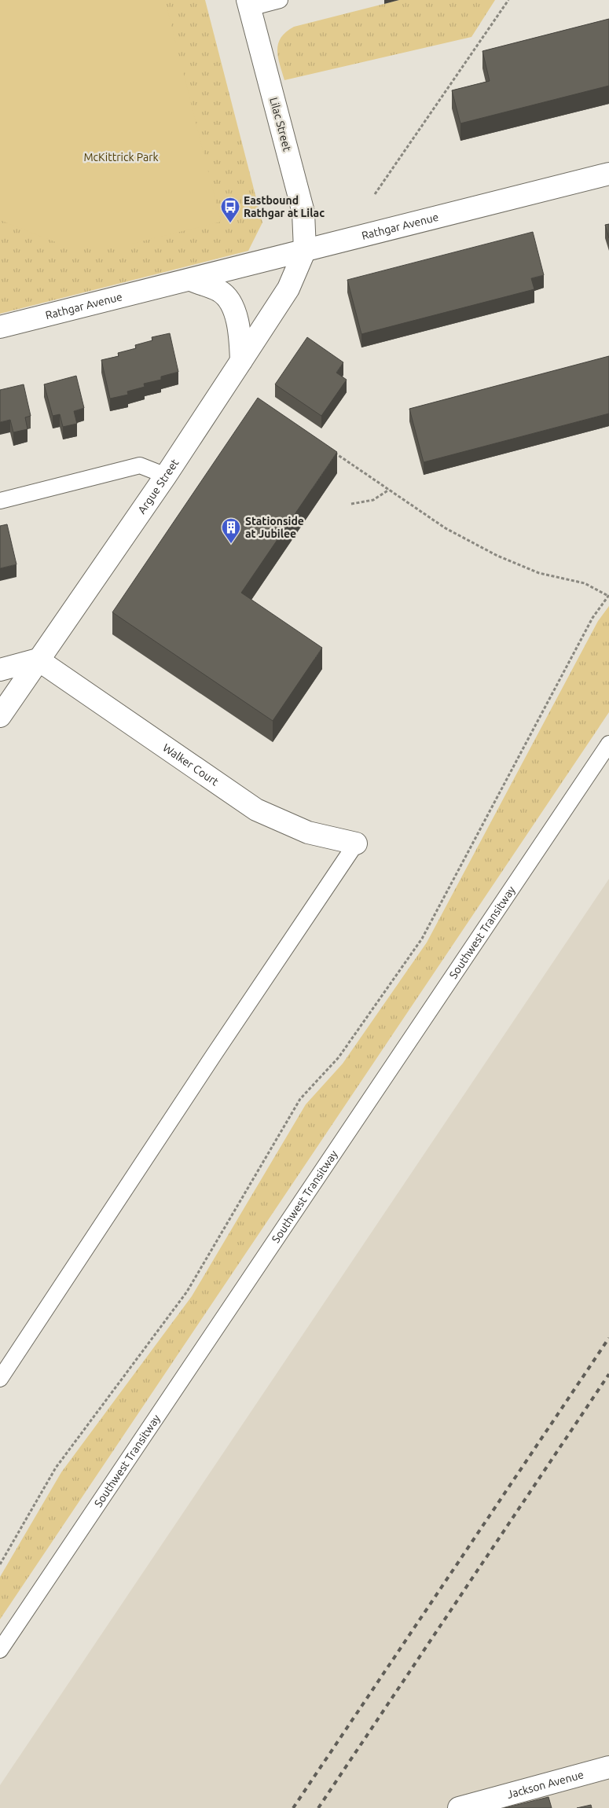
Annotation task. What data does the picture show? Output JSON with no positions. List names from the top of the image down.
{
  "streets": {
    "street": [
      "Lilac Street",
      "Rathgar Avenue",
      "Argue Street",
      "Walker Court",
      "Jackson Avenue"
    ],
    "lane": ["Southwest Transitway"]
  },
  "crossings": [
    ["Lilac Street", "Rathgar Avenue"],
    ["Lilac Street", "Argue Street"],
    ["Rathgar Avenue", "Argue Street"],
    ["Argue Street", "Walker Court"]
  ],
  "parks": ["McKittrick Park"],
  "places": {
    "bus stop": ["Eastbound Rathgar at Lilac"],
    "building": ["Stationside at Jubilee"]
  }
}
